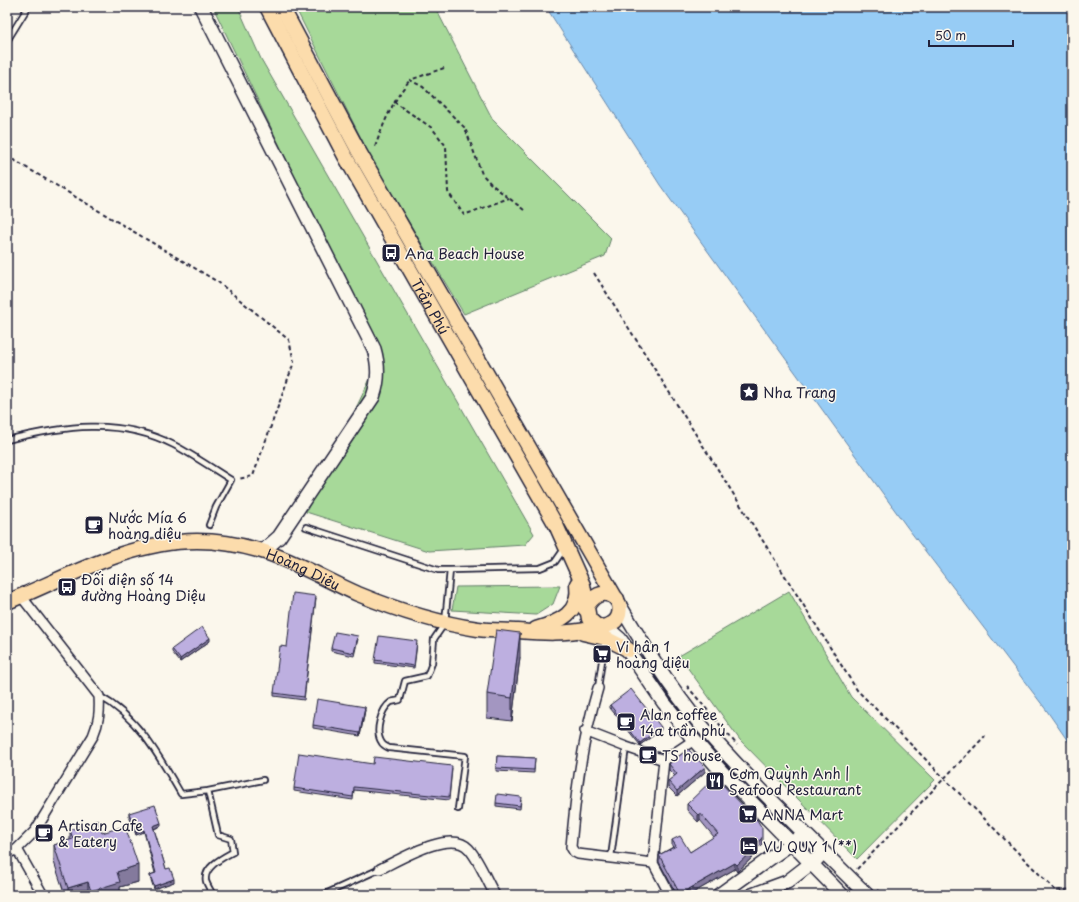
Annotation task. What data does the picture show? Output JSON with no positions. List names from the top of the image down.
{
  "streets": {
    "main road": ["Trần Phú", "Hoàng Diệu"]
  },
  "crossings": [
    ["Trần Phú", "Hoàng Diệu"]
  ],
  "places": {
    "bus stop": ["Ana Beach House", "Đối diện số 14 đường Hoàng Diệu"],
    "place": ["Nha Trang"],
    "cafe": [
      "Nước Mía 6 hoàng diệu",
      "Alan coffee 14a trần phú",
      "TS house",
      "Artisan Cafe & Eatery"
    ],
    "supermarket": ["Vi hân 1 hoàng diệu", "ANNA Mart"],
    "restaurant": ["Cơm Quỳnh Anh | Seafood Restaurant"],
    "hotel": ["VU QUY 1 (**)"]
  },
  "scale_bar": "50 m"
}
